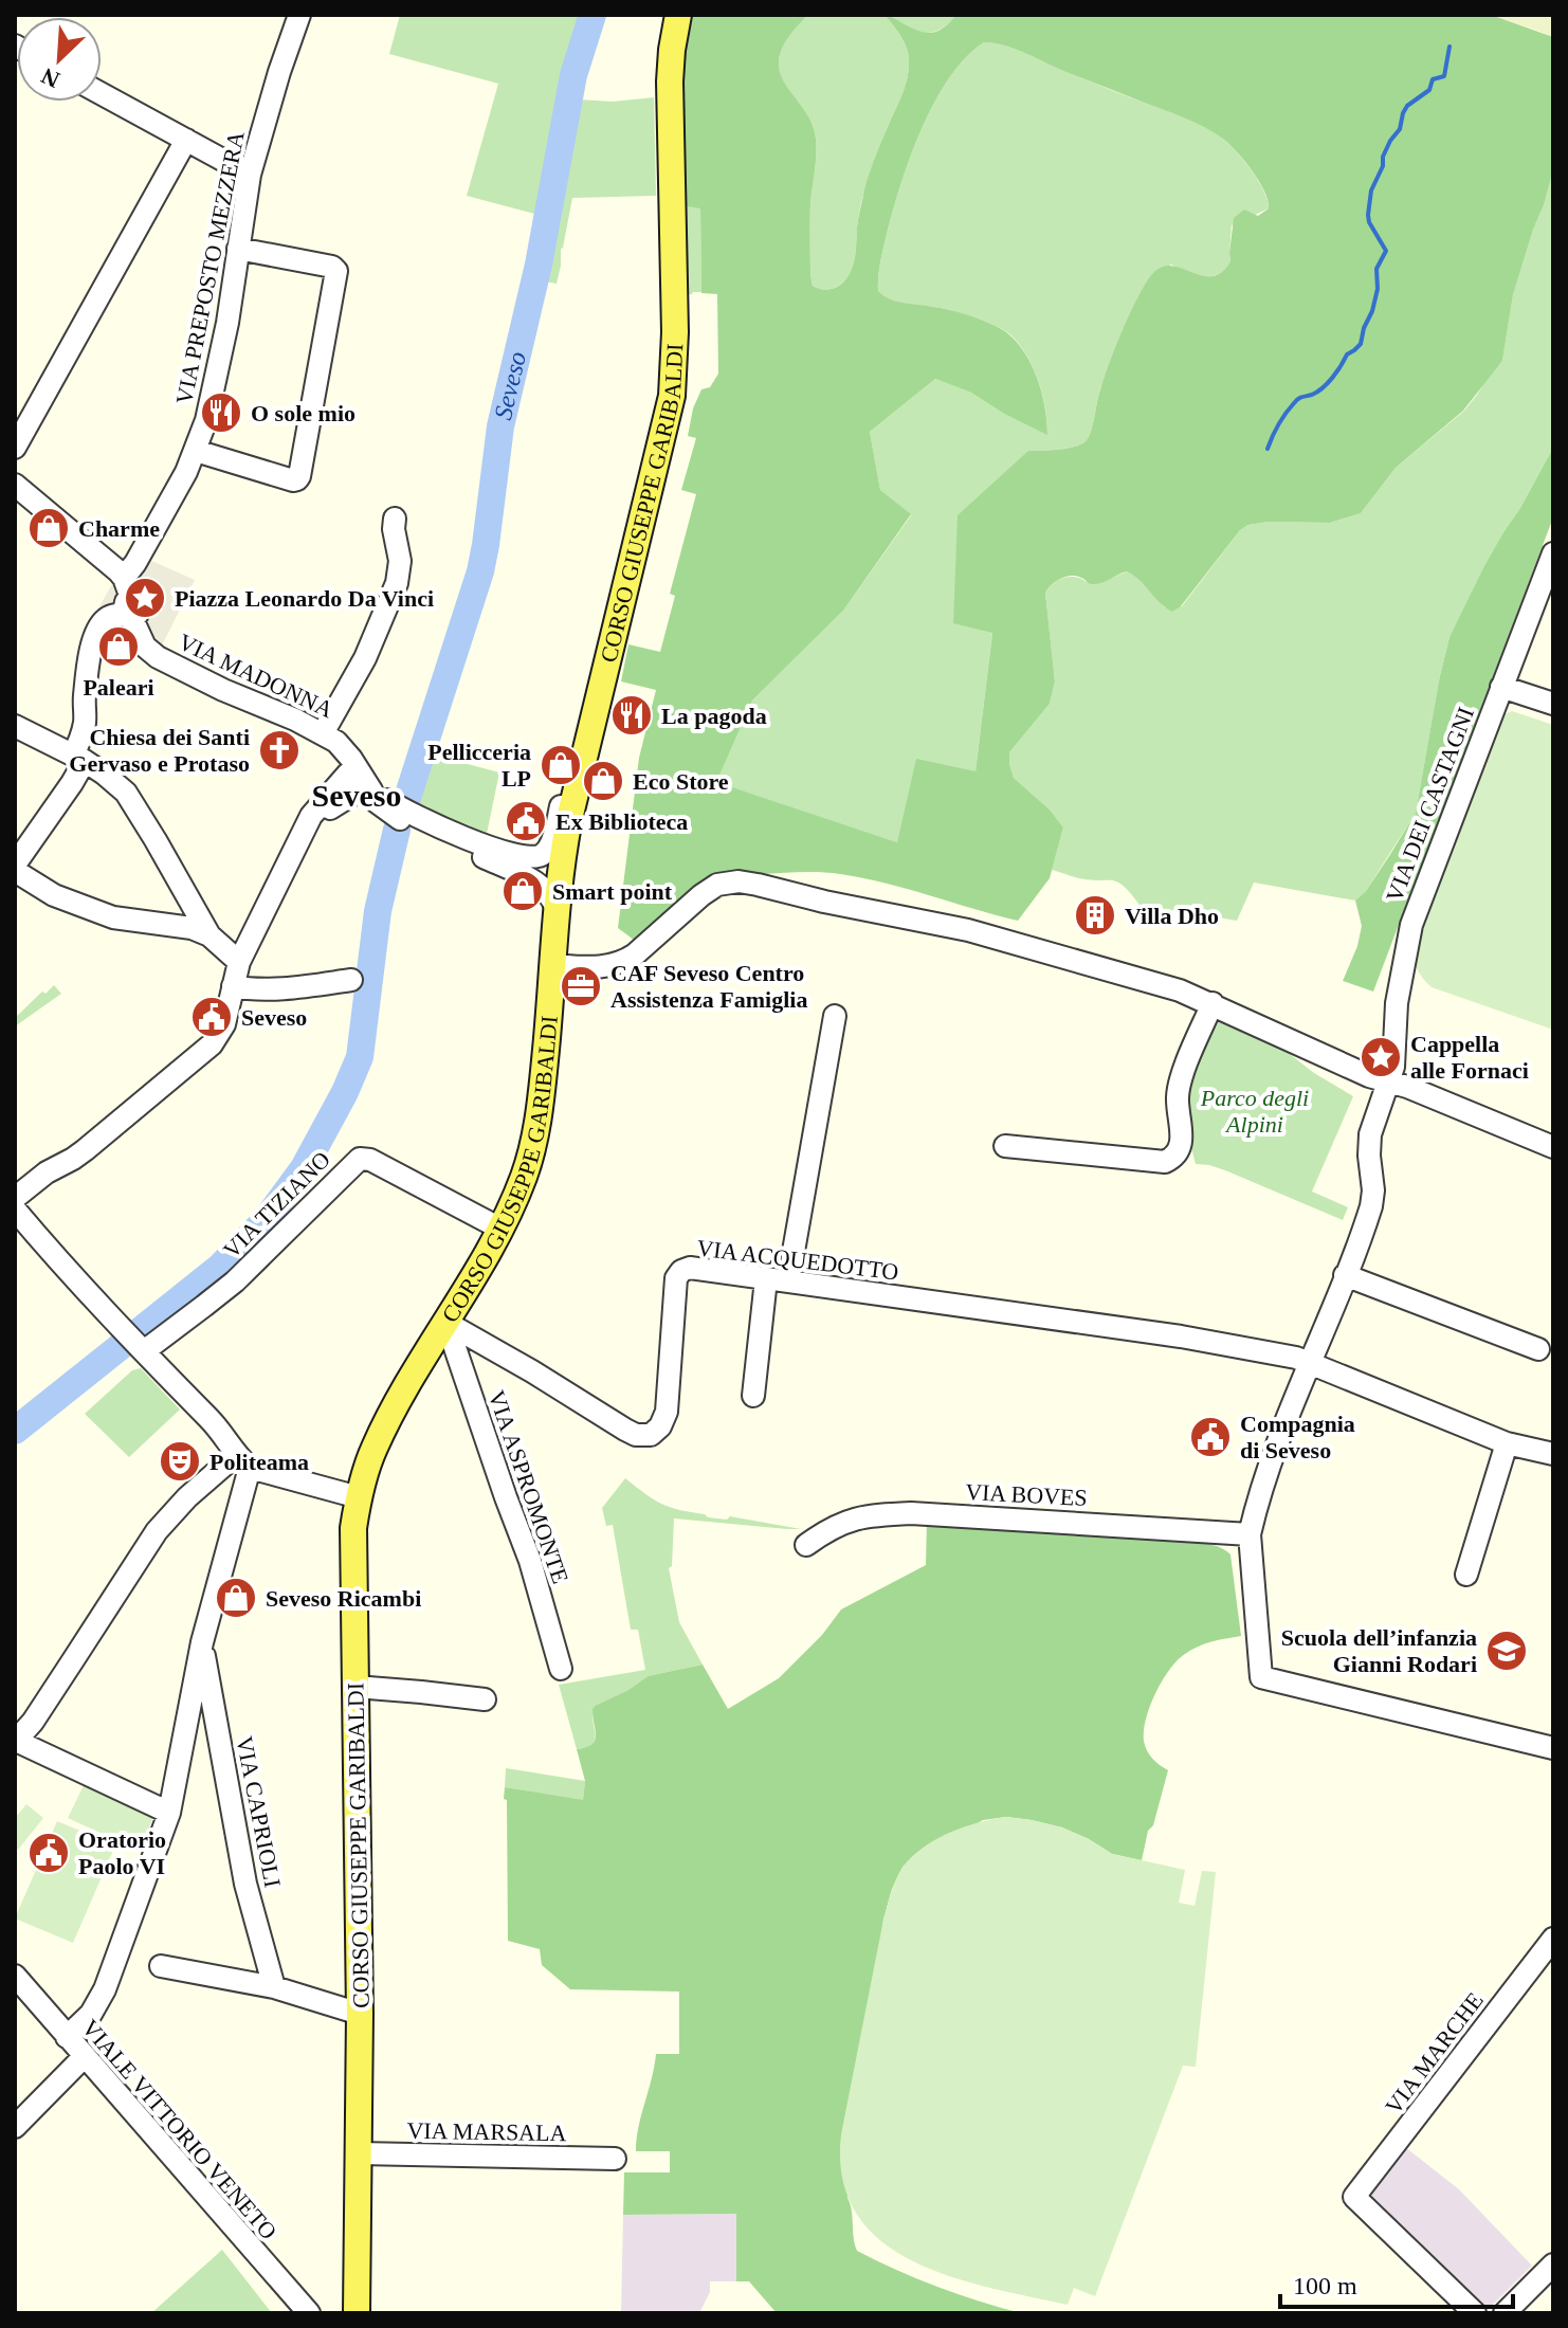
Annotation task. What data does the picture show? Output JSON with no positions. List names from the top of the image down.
{
  "streets": {
    "main road": ["CORSO GIUSEPPE GARIBALDI"],
    "street": [
      "VIA PREPOSTO MEZZERA",
      "VIA MADONNA",
      "VIA DEI CASTAGNI",
      "VIA TIZIANO",
      "VIA ACQUEDOTTO",
      "VIA ASPROMONTE",
      "VIA BOVES",
      "VIA CAPRIOLI",
      "VIA MARCHE",
      "VIALE VITTORIO VENETO",
      "VIA MARSALA"
    ]
  },
  "crossings": [
    ["VIA PREPOSTO MEZZERA", "VIA MADONNA"],
    ["CORSO GIUSEPPE GARIBALDI", "VIA TIZIANO"],
    ["CORSO GIUSEPPE GARIBALDI", "VIA ACQUEDOTTO"],
    ["CORSO GIUSEPPE GARIBALDI", "VIA ASPROMONTE"],
    ["CORSO GIUSEPPE GARIBALDI", "VIA MARSALA"],
    ["VIA DEI CASTAGNI", "VIA ACQUEDOTTO"],
    ["VIA DEI CASTAGNI", "VIA BOVES"],
    ["VIA ACQUEDOTTO", "VIA ASPROMONTE"]
  ],
  "districts": ["Seveso"],
  "water": ["Seveso"],
  "parks": ["Parco degli Alpini"],
  "places": {
    "restaurant": ["O sole mio", "La pagoda"],
    "shop": [
      "Charme",
      "Paleari",
      "Pellicceria LP",
      "Eco Store",
      "Smart point",
      "Seveso Ricambi"
    ],
    "place": ["Piazza Leonardo Da Vinci", "Cappella alle Fornaci"],
    "church": ["Chiesa dei Santi Gervaso e Protaso"],
    "public building": [
      "Ex Biblioteca",
      "Seveso",
      "Compagnia di Seveso",
      "Oratorio Paolo VI"
    ],
    "building": ["Villa Dho"],
    "office": ["CAF Seveso Centro Assistenza Famiglia"],
    "theatre": ["Politeama"],
    "school or university": ["Scuola dell’infanzia Gianni Rodari"]
  },
  "scale_bar": "100 m",
  "north": "bottom left"
}
